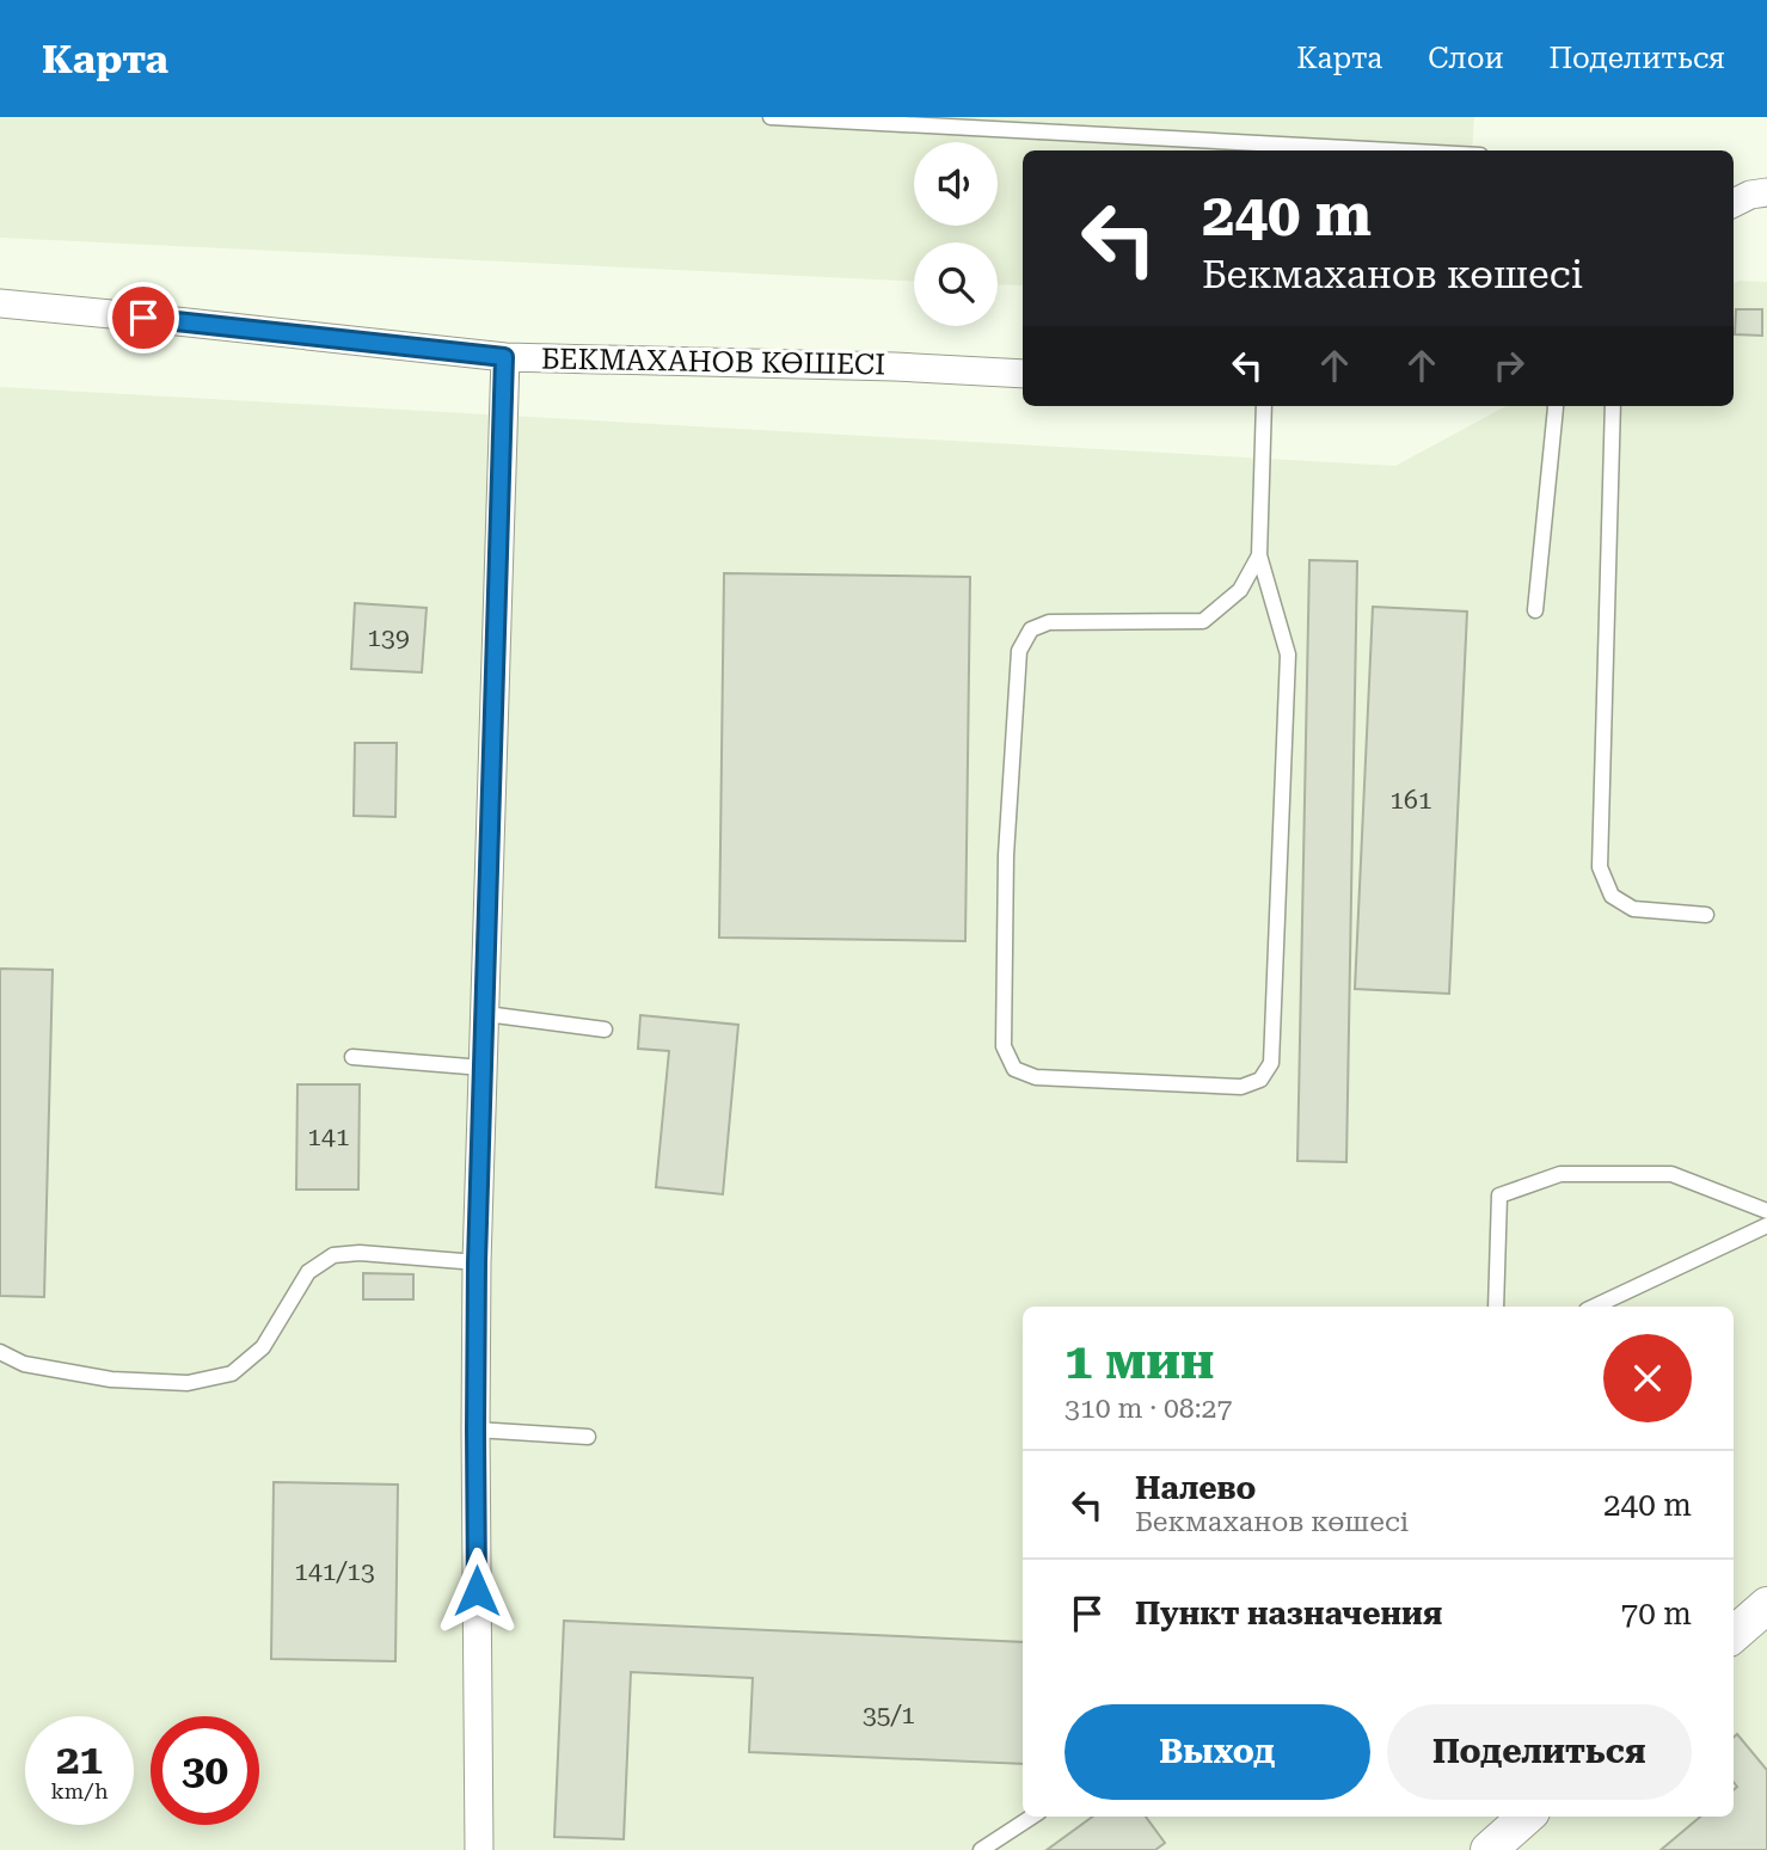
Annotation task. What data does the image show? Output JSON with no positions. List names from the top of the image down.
{
  "streets": {
    "street": ["БЕКМАХАНОВ КӨШЕСІ"]
  },
  "house_numbers": [
    "139",
    "161",
    "141",
    "141/13",
    "35/1"
  ],
  "page": {
    "header": "Карта",
    "nav": ["Карта", "Слои", "Поделиться"],
    "turn": ["240 m", "Бекмаханов көшесі"],
    "heading": ["1 мин", "310 m · 08:27"],
    "list": [
      {
        "name": "Налево",
        "note": "Бекмаханов көшесі",
        "value": "240 m"
      },
      {
        "name": "Пункт назначения",
        "value": "70 m"
      }
    ],
    "buttons": ["Выход", "Поделиться"],
    "speed": "21 km/h",
    "limit": "30"
  }
}
